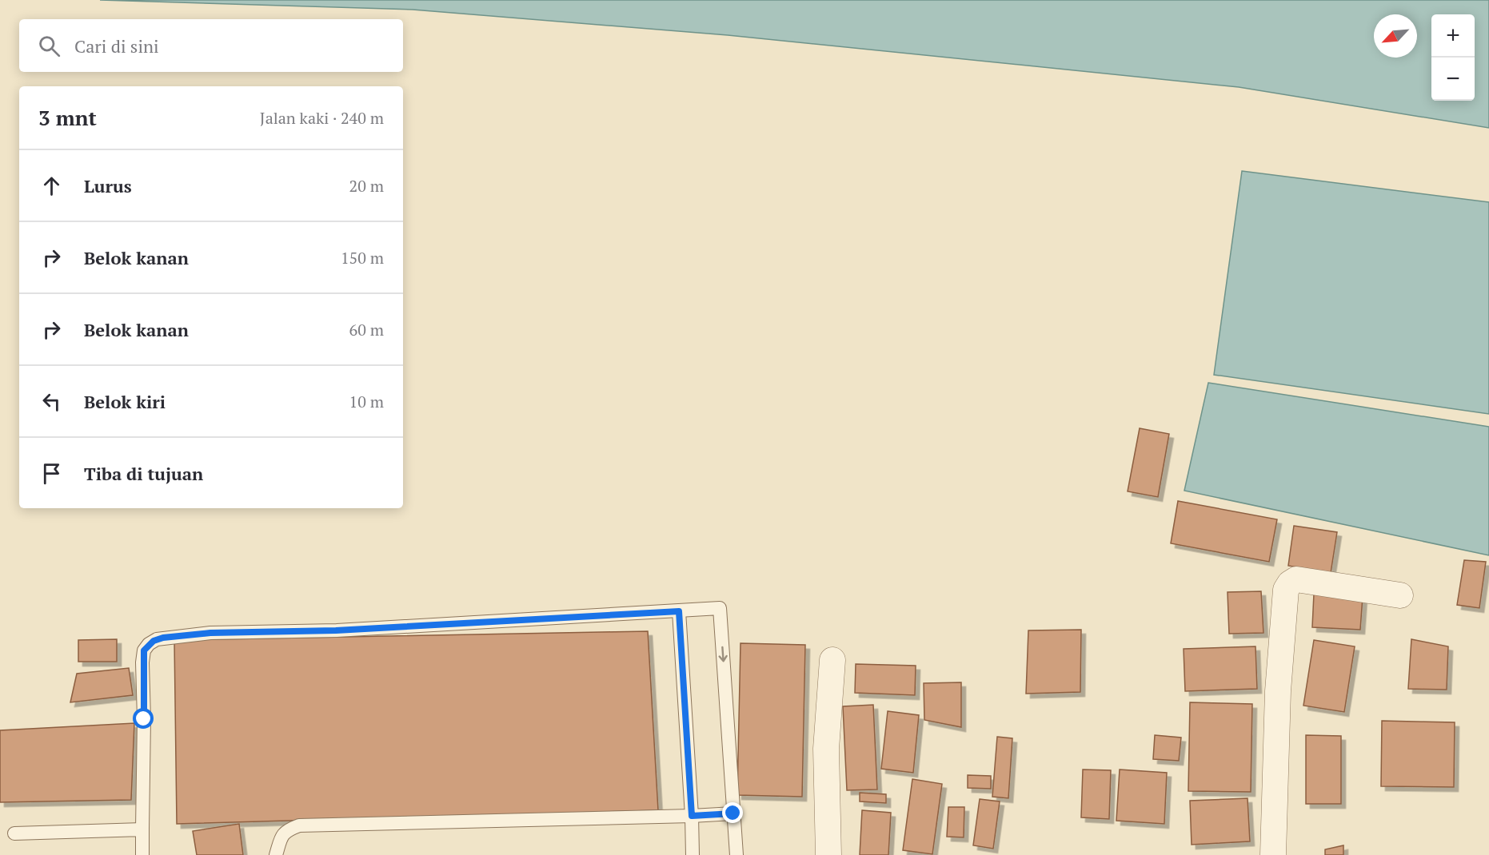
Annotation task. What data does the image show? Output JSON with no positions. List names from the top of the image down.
{
  "north": "bottom left",
  "page": {
    "map_buttons": ["+", "−"],
    "search": "Cari di sini",
    "heading": ["3 mnt", "Jalan kaki · 240 m"],
    "list": [
      ["Lurus", "20 m"],
      ["Belok kanan", "150 m"],
      ["Belok kanan", "60 m"],
      ["Belok kiri", "10 m"],
      "Tiba di tujuan"
    ]
  }
}
